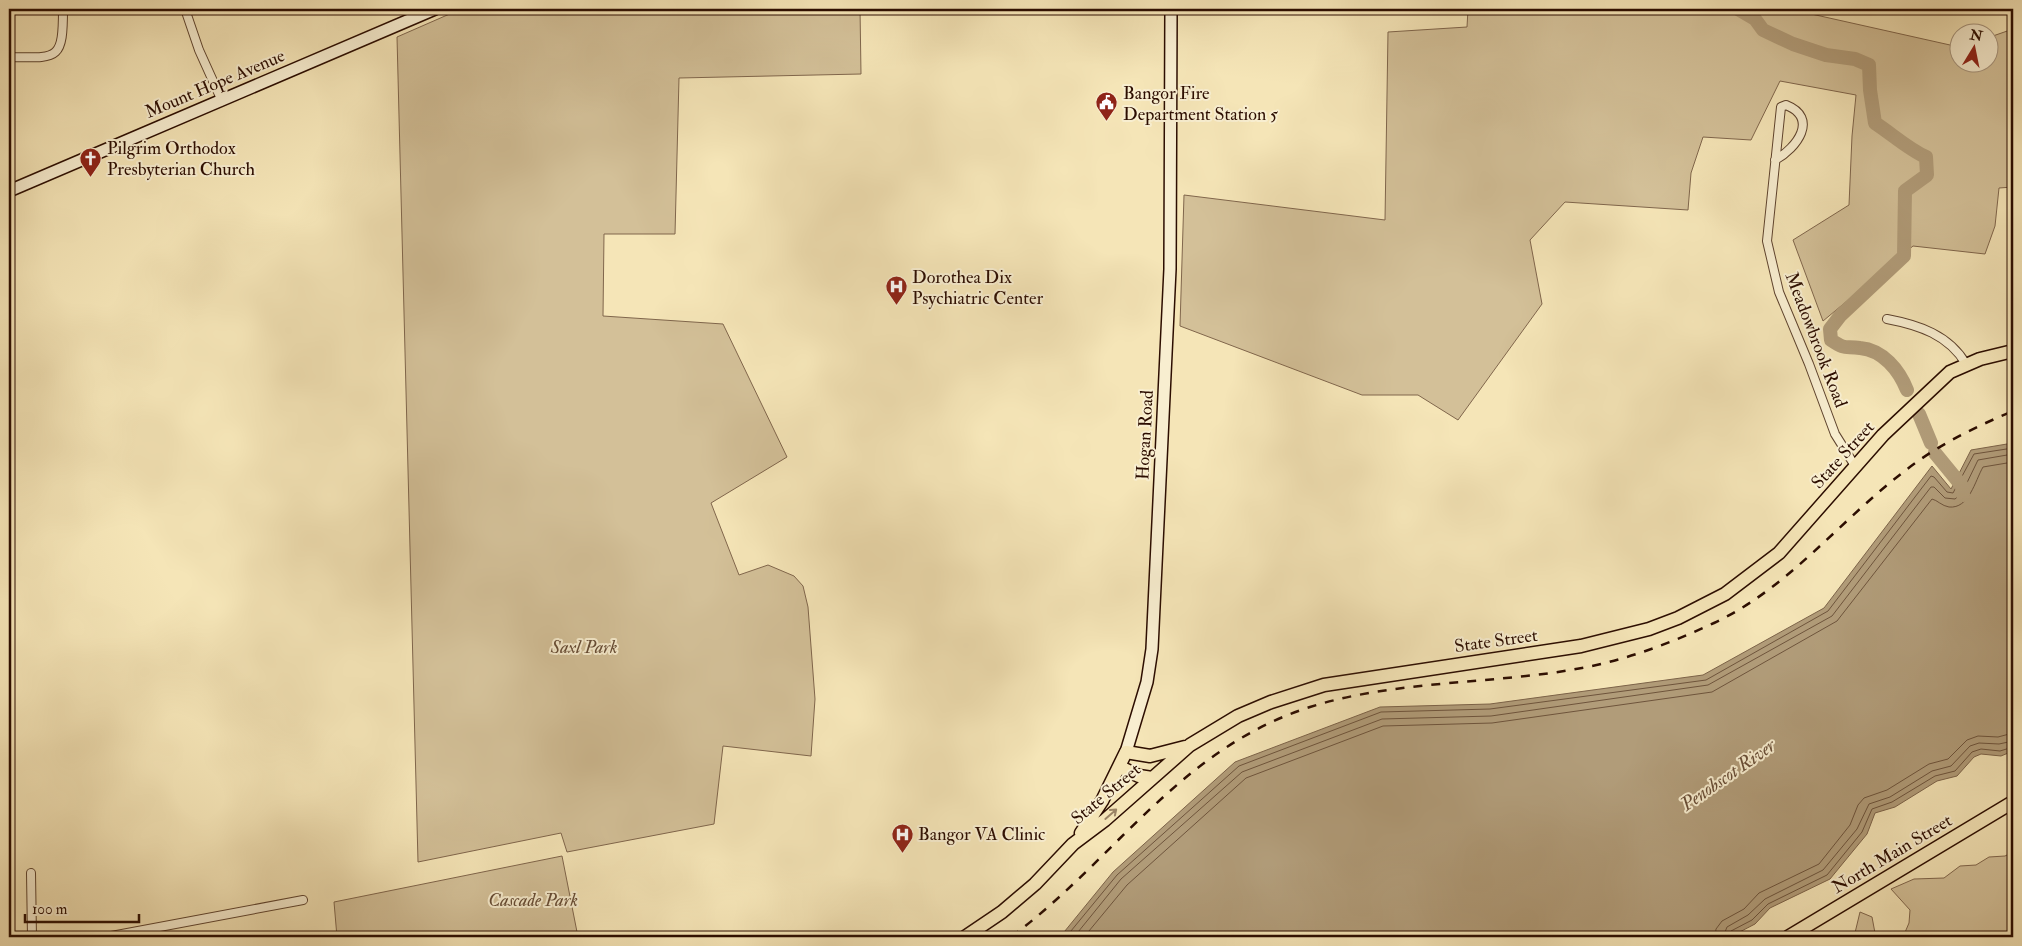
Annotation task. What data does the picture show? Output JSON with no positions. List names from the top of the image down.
{
  "streets": {
    "main road": [
      "Mount Hope Avenue",
      "Hogan Road",
      "State Street",
      "North Main Street"
    ],
    "street": ["Meadowbrook Road"]
  },
  "crossings": [
    ["Meadowbrook Road", "State Street"],
    ["Hogan Road", "State Street"]
  ],
  "water": ["Penobscot River"],
  "parks": ["Saxl Park", "Cascade Park"],
  "places": {
    "public building": ["Bangor Fire Department Station 5"],
    "church": ["Pilgrim Orthodox Presbyterian Church"],
    "hospital": ["Dorothea Dix Psychiatric Center", "Bangor VA Clinic"]
  },
  "scale_bar": "100 m",
  "north": "top"
}
